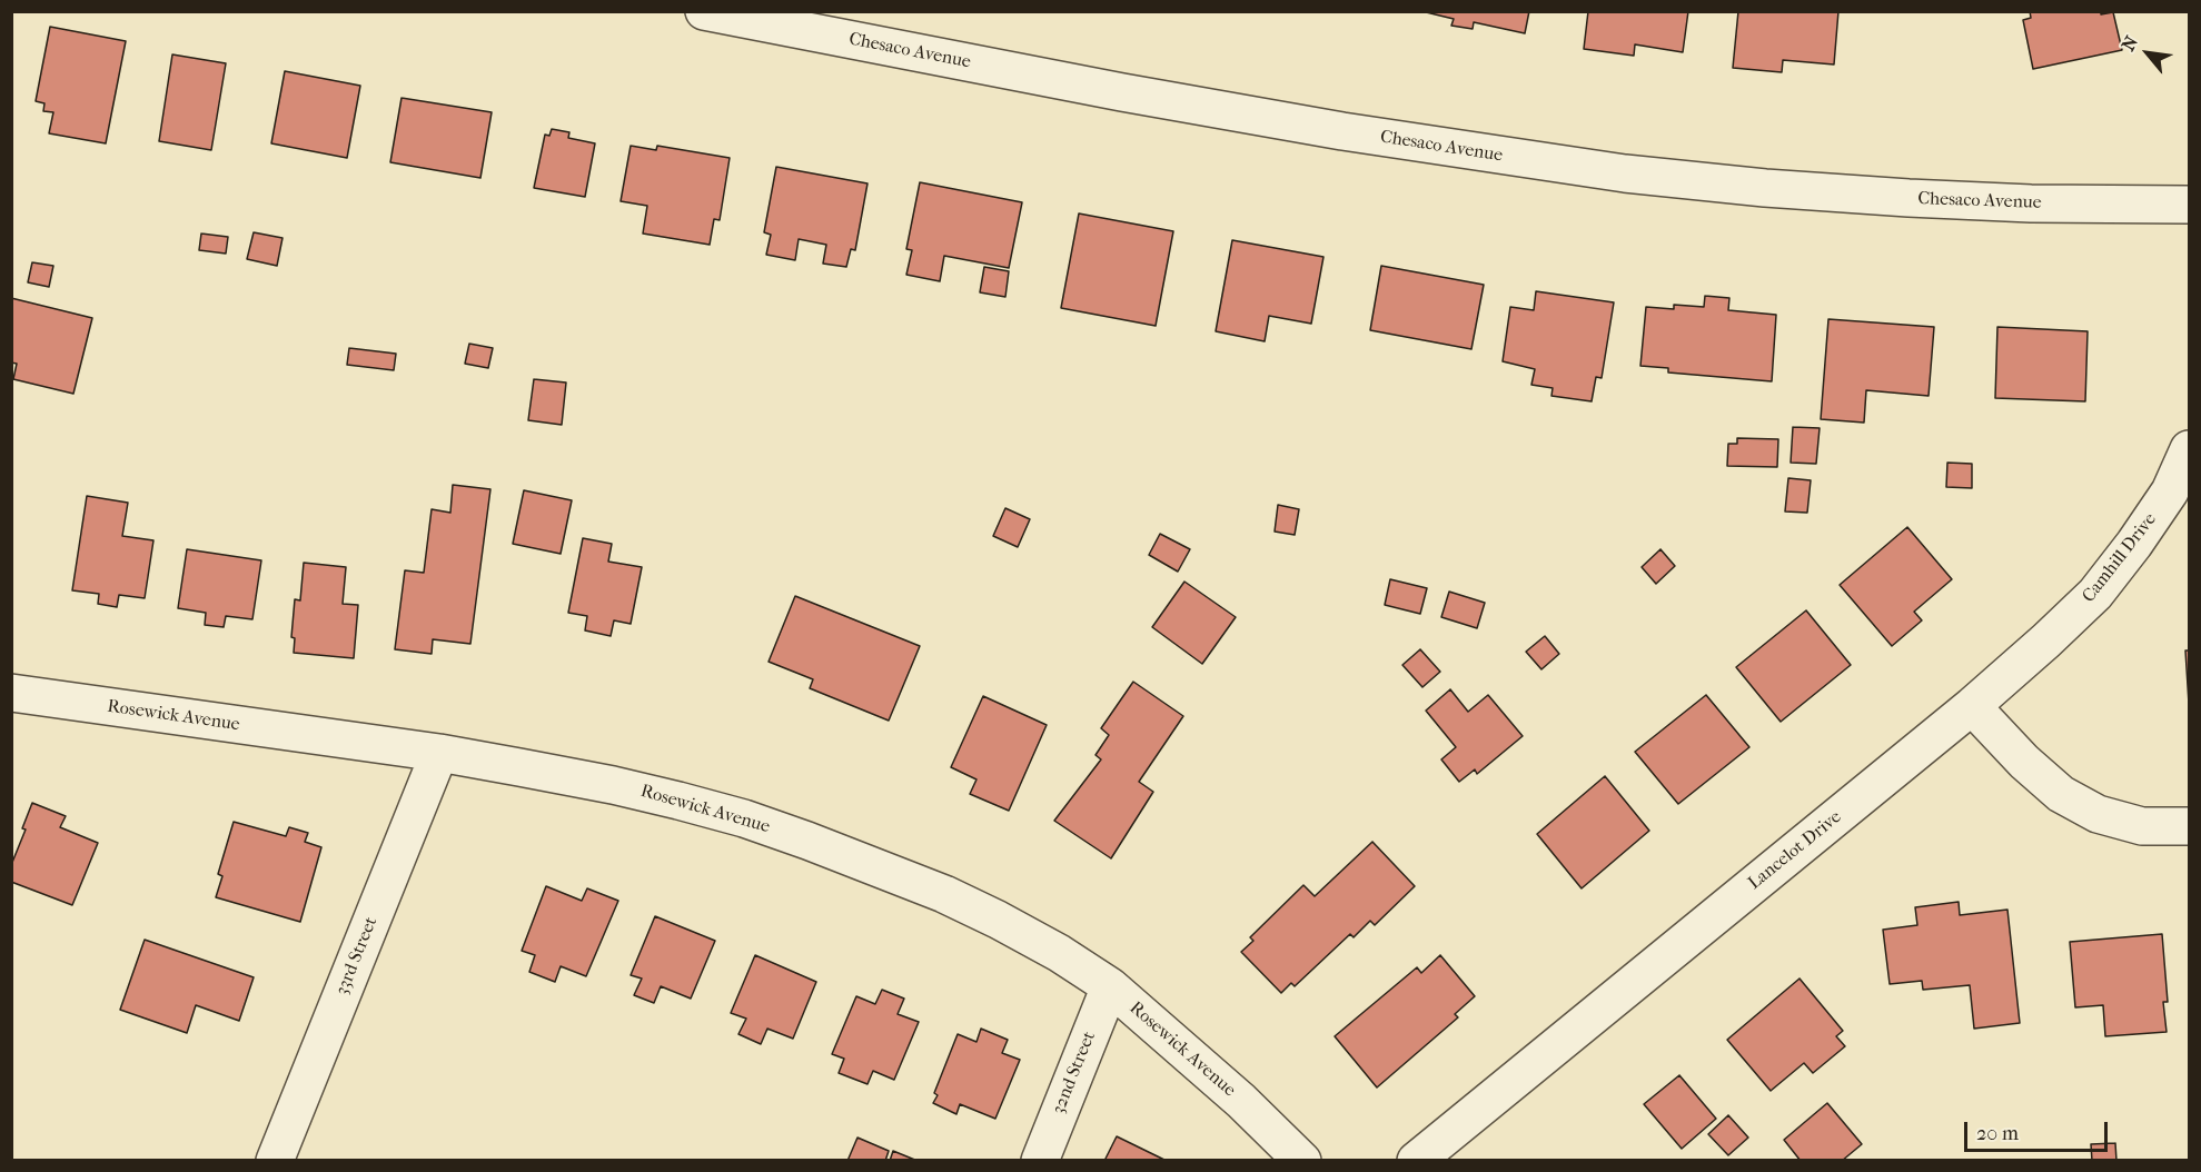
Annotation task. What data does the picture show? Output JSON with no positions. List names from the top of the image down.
{
  "streets": {
    "street": [
      "Chesaco Avenue",
      "Camhill Drive",
      "Rosewick Avenue",
      "Lancelot Drive",
      "33rd Street",
      "32nd Street"
    ]
  },
  "crossings": [
    ["Camhill Drive", "Lancelot Drive"],
    ["Rosewick Avenue", "33rd Street"],
    ["Rosewick Avenue", "32nd Street"]
  ],
  "scale_bar": "20 m",
  "north": "top left"
}
